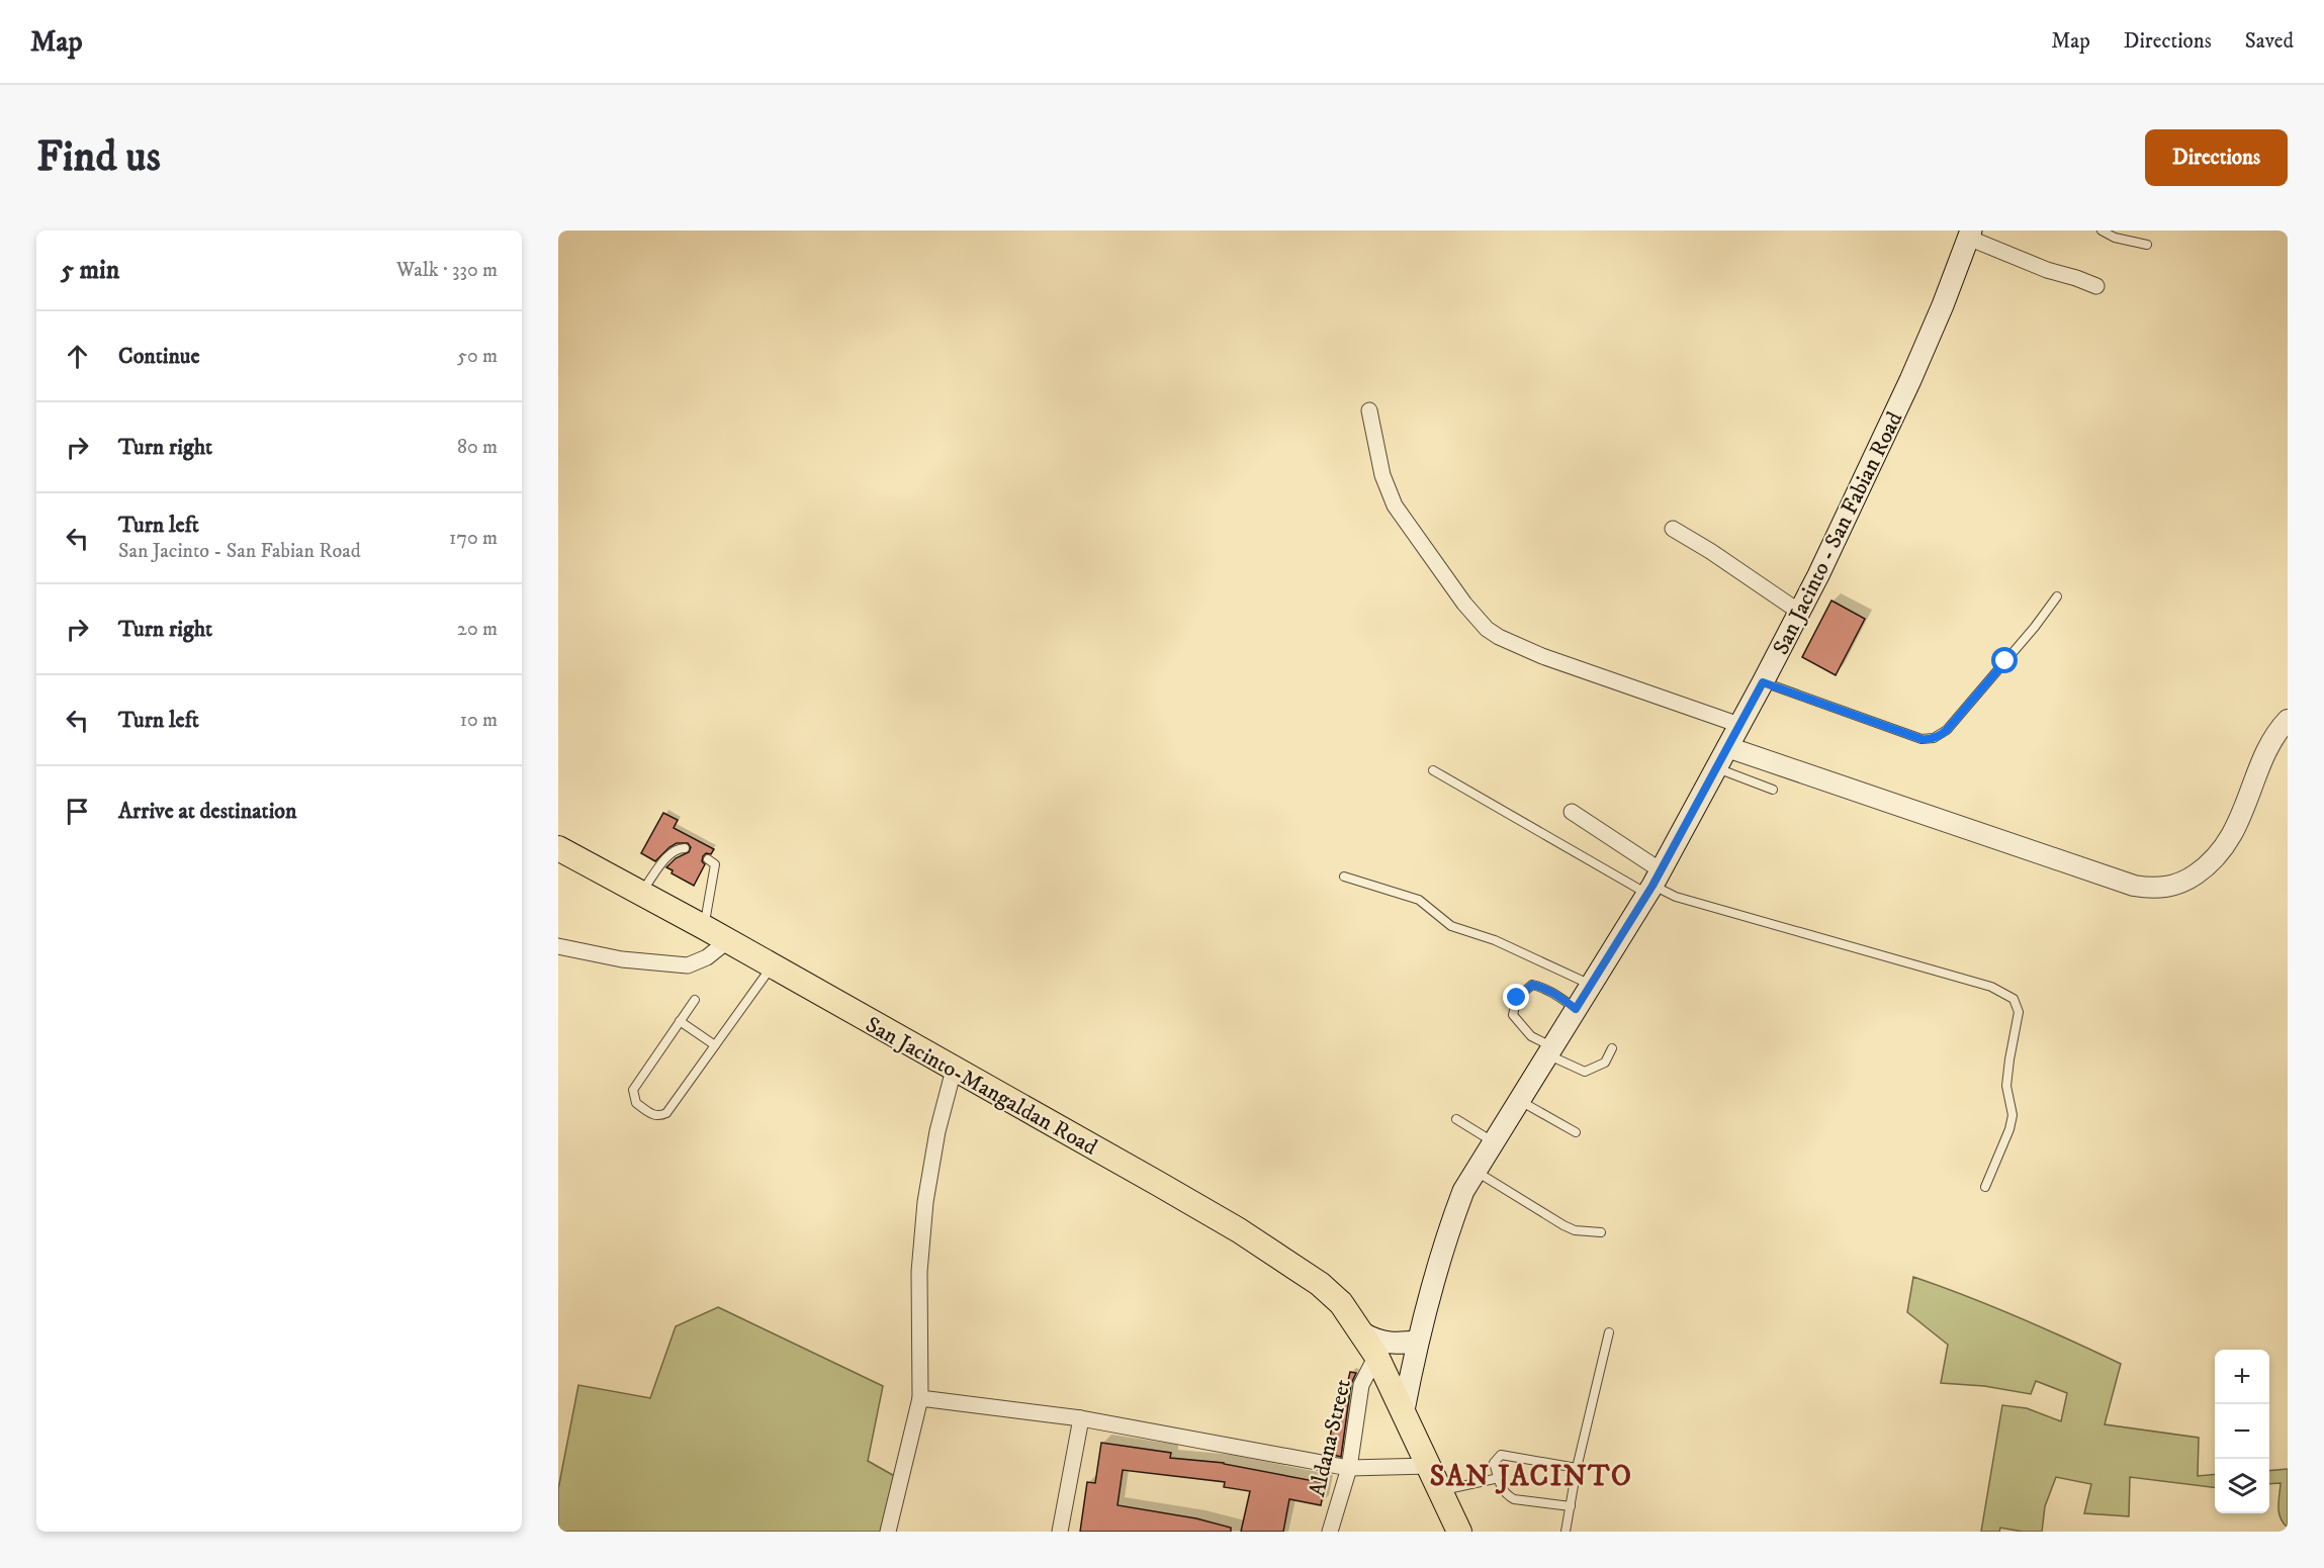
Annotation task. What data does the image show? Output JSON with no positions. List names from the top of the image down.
{
  "streets": {
    "main road": ["San Jacinto - San Fabian Road", "San Jacinto-Mangaldan Road"],
    "street": ["Aldana Street"]
  },
  "crossings": [
    ["San Jacinto - San Fabian Road", "San Jacinto-Mangaldan Road"],
    ["San Jacinto-Mangaldan Road", "Aldana Street"]
  ],
  "districts": ["SAN JACINTO"],
  "page": {
    "header": "Map",
    "nav": ["Map", "Directions", "Saved"],
    "buttons": "Directions",
    "title": "Find us",
    "heading": ["5 min", "Walk · 330 m"],
    "list": [
      ["Continue", "50 m"],
      ["Turn right", "80 m"],
      ["Turn left", "San Jacinto - San Fabian Road", "170 m"],
      ["Turn right", "20 m"],
      ["Turn left", "10 m"],
      "Arrive at destination"
    ],
    "map_buttons": ["+", "−"]
  }
}
